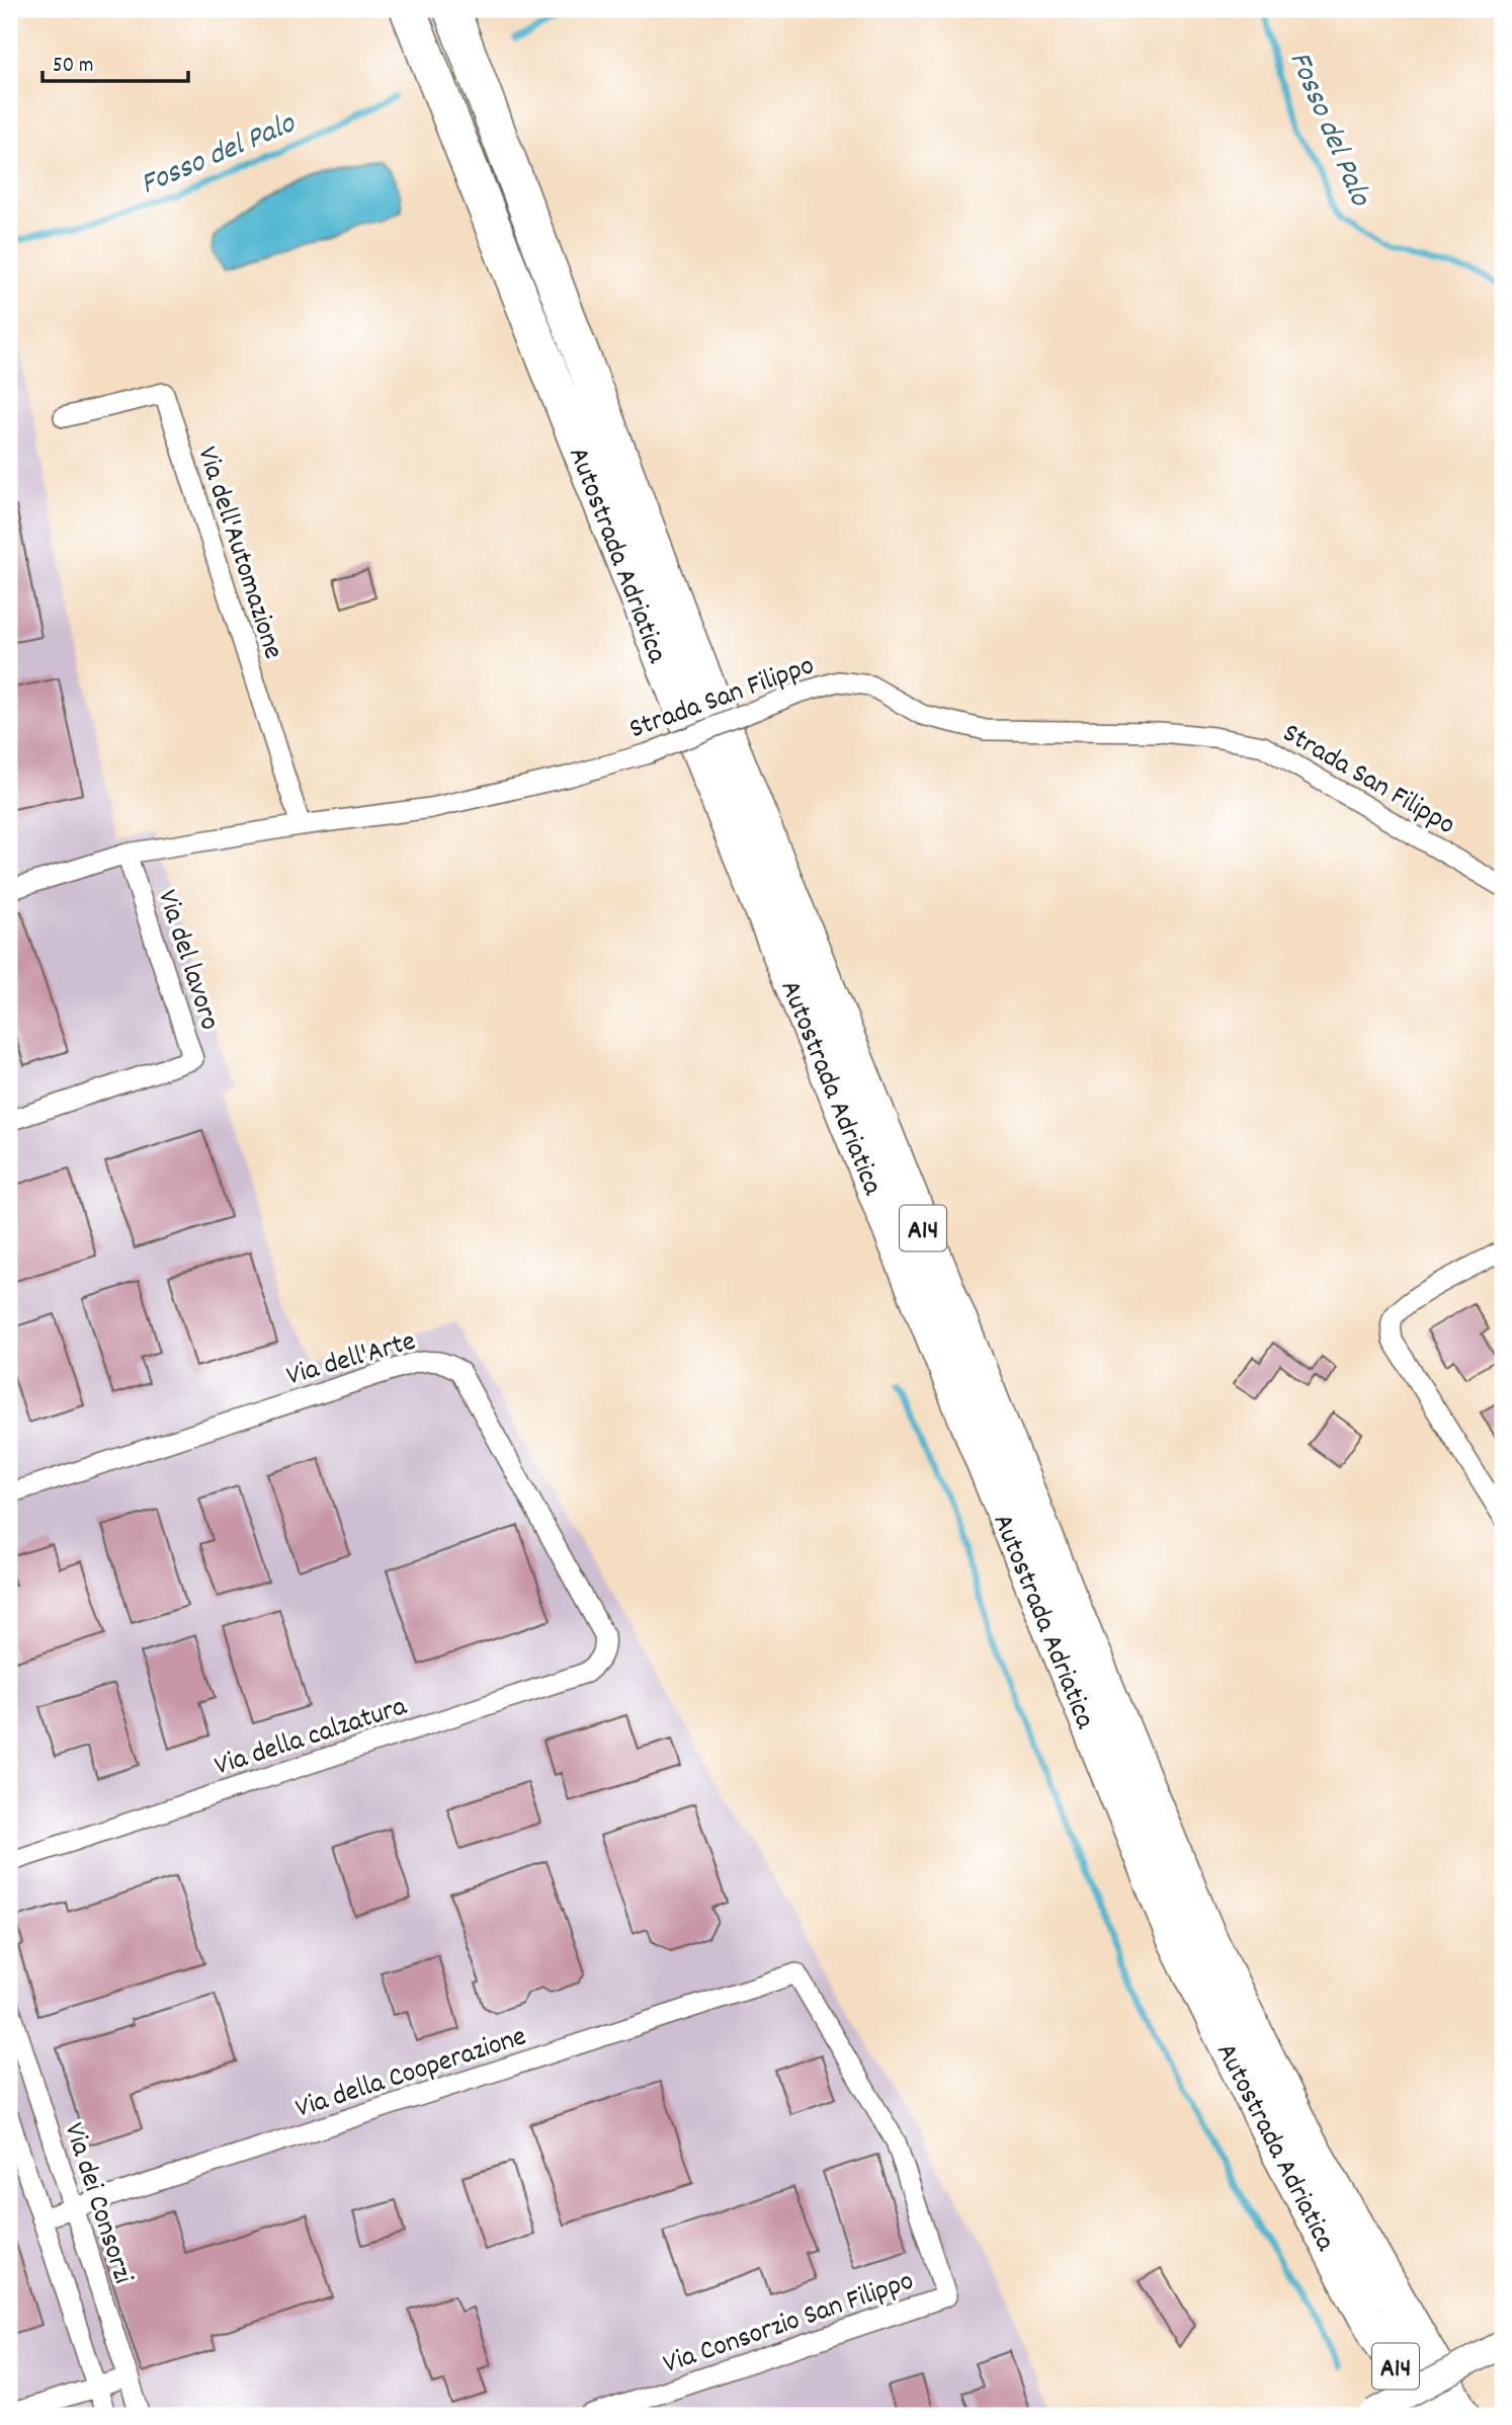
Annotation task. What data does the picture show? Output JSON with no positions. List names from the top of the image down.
{
  "streets": {
    "highway": ["Autostrada Adriatica", "A14"],
    "street": [
      "Via dell'Automazione",
      "Strada San Filippo",
      "Via del lavoro",
      "Via dell'Arte",
      "Via della calzatura",
      "Via della Cooperazione",
      "Via dei Consorzi",
      "Via Consorzio San Filippo"
    ]
  },
  "crossings": [
    ["Via dell'Automazione", "Strada San Filippo"],
    ["Strada San Filippo", "Via del lavoro"],
    ["Via dell'Arte", "Via della calzatura"],
    ["Via della Cooperazione", "Via dei Consorzi"],
    ["Via della Cooperazione", "Via Consorzio San Filippo"]
  ],
  "water": ["Fosso del Palo"],
  "scale_bar": "50 m"
}
